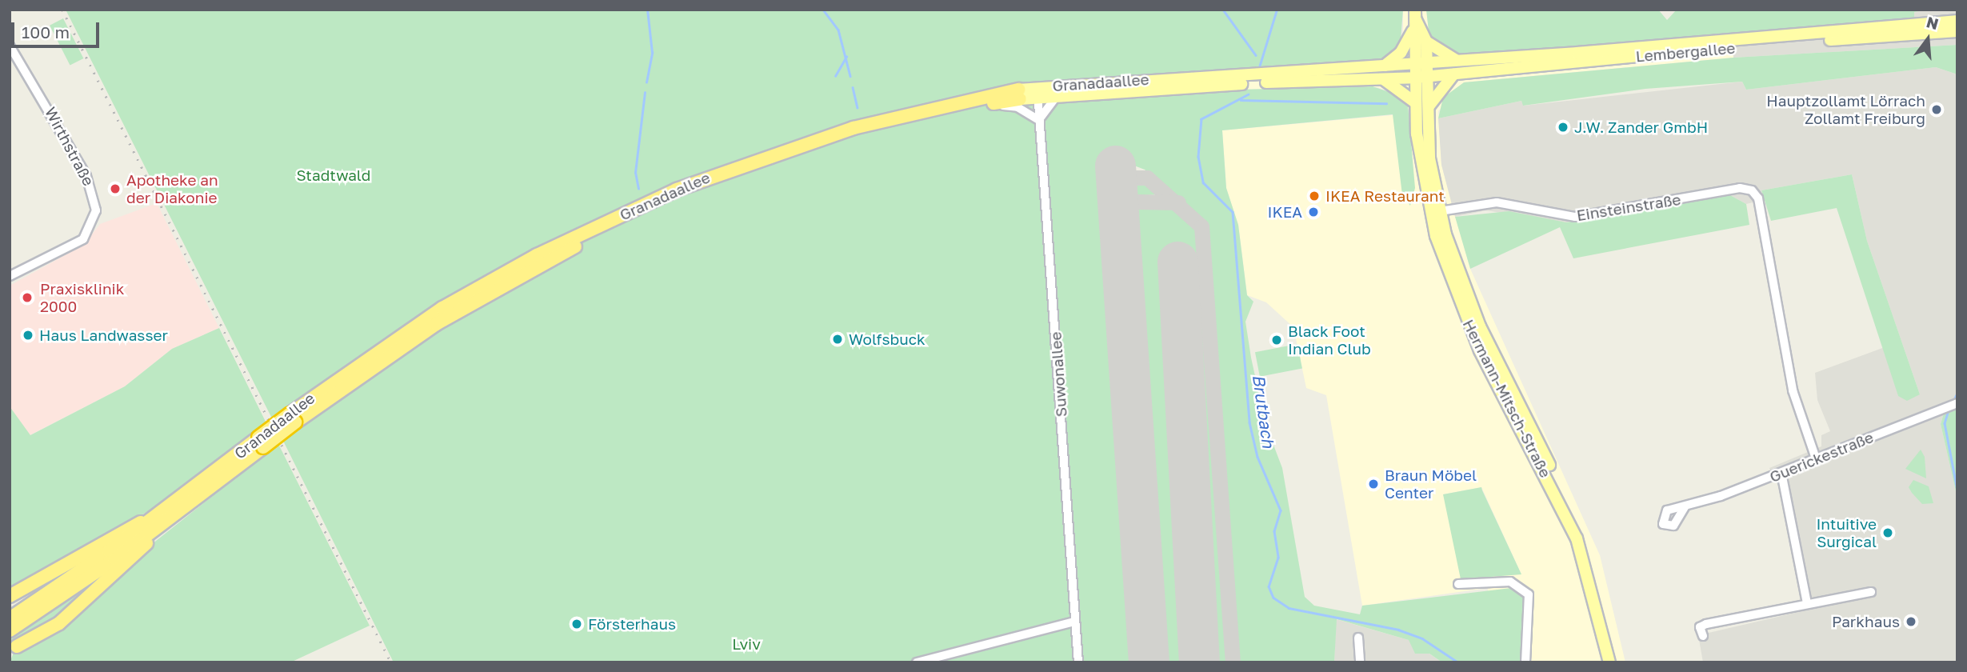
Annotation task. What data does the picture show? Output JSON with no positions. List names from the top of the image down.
{
  "streets": {
    "highway": ["Granadaallee"],
    "main road": ["Lembergallee", "Hermann-Mitsch-Straße"],
    "street": [
      "Wirthstraße",
      "Einsteinstraße",
      "Suwonallee",
      "Guerickestraße"
    ]
  },
  "crossings": [
    ["Lembergallee", "Granadaallee"],
    ["Lembergallee", "Hermann-Mitsch-Straße"],
    ["Granadaallee", "Suwonallee"],
    ["Granadaallee", "Hermann-Mitsch-Straße"],
    ["Einsteinstraße", "Hermann-Mitsch-Straße"],
    ["Einsteinstraße", "Guerickestraße"]
  ],
  "water": ["Brutbach"],
  "parks": ["Stadtwald", "Lviv"],
  "places": [
    "Hauptzollamt Lörrach Zollamt Freiburg",
    "J.W. Zander GmbH",
    "Apotheke an der Diakonie",
    "IKEA Restaurant",
    "IKEA",
    "Praxisklinik 2000",
    "Haus Landwasser",
    "Wolfsbuck",
    "Black Foot Indian Club",
    "Braun Möbel Center",
    "Intuitive Surgical",
    "Parkhaus",
    "Försterhaus"
  ],
  "scale_bar": "100 m",
  "north": "top"
}
